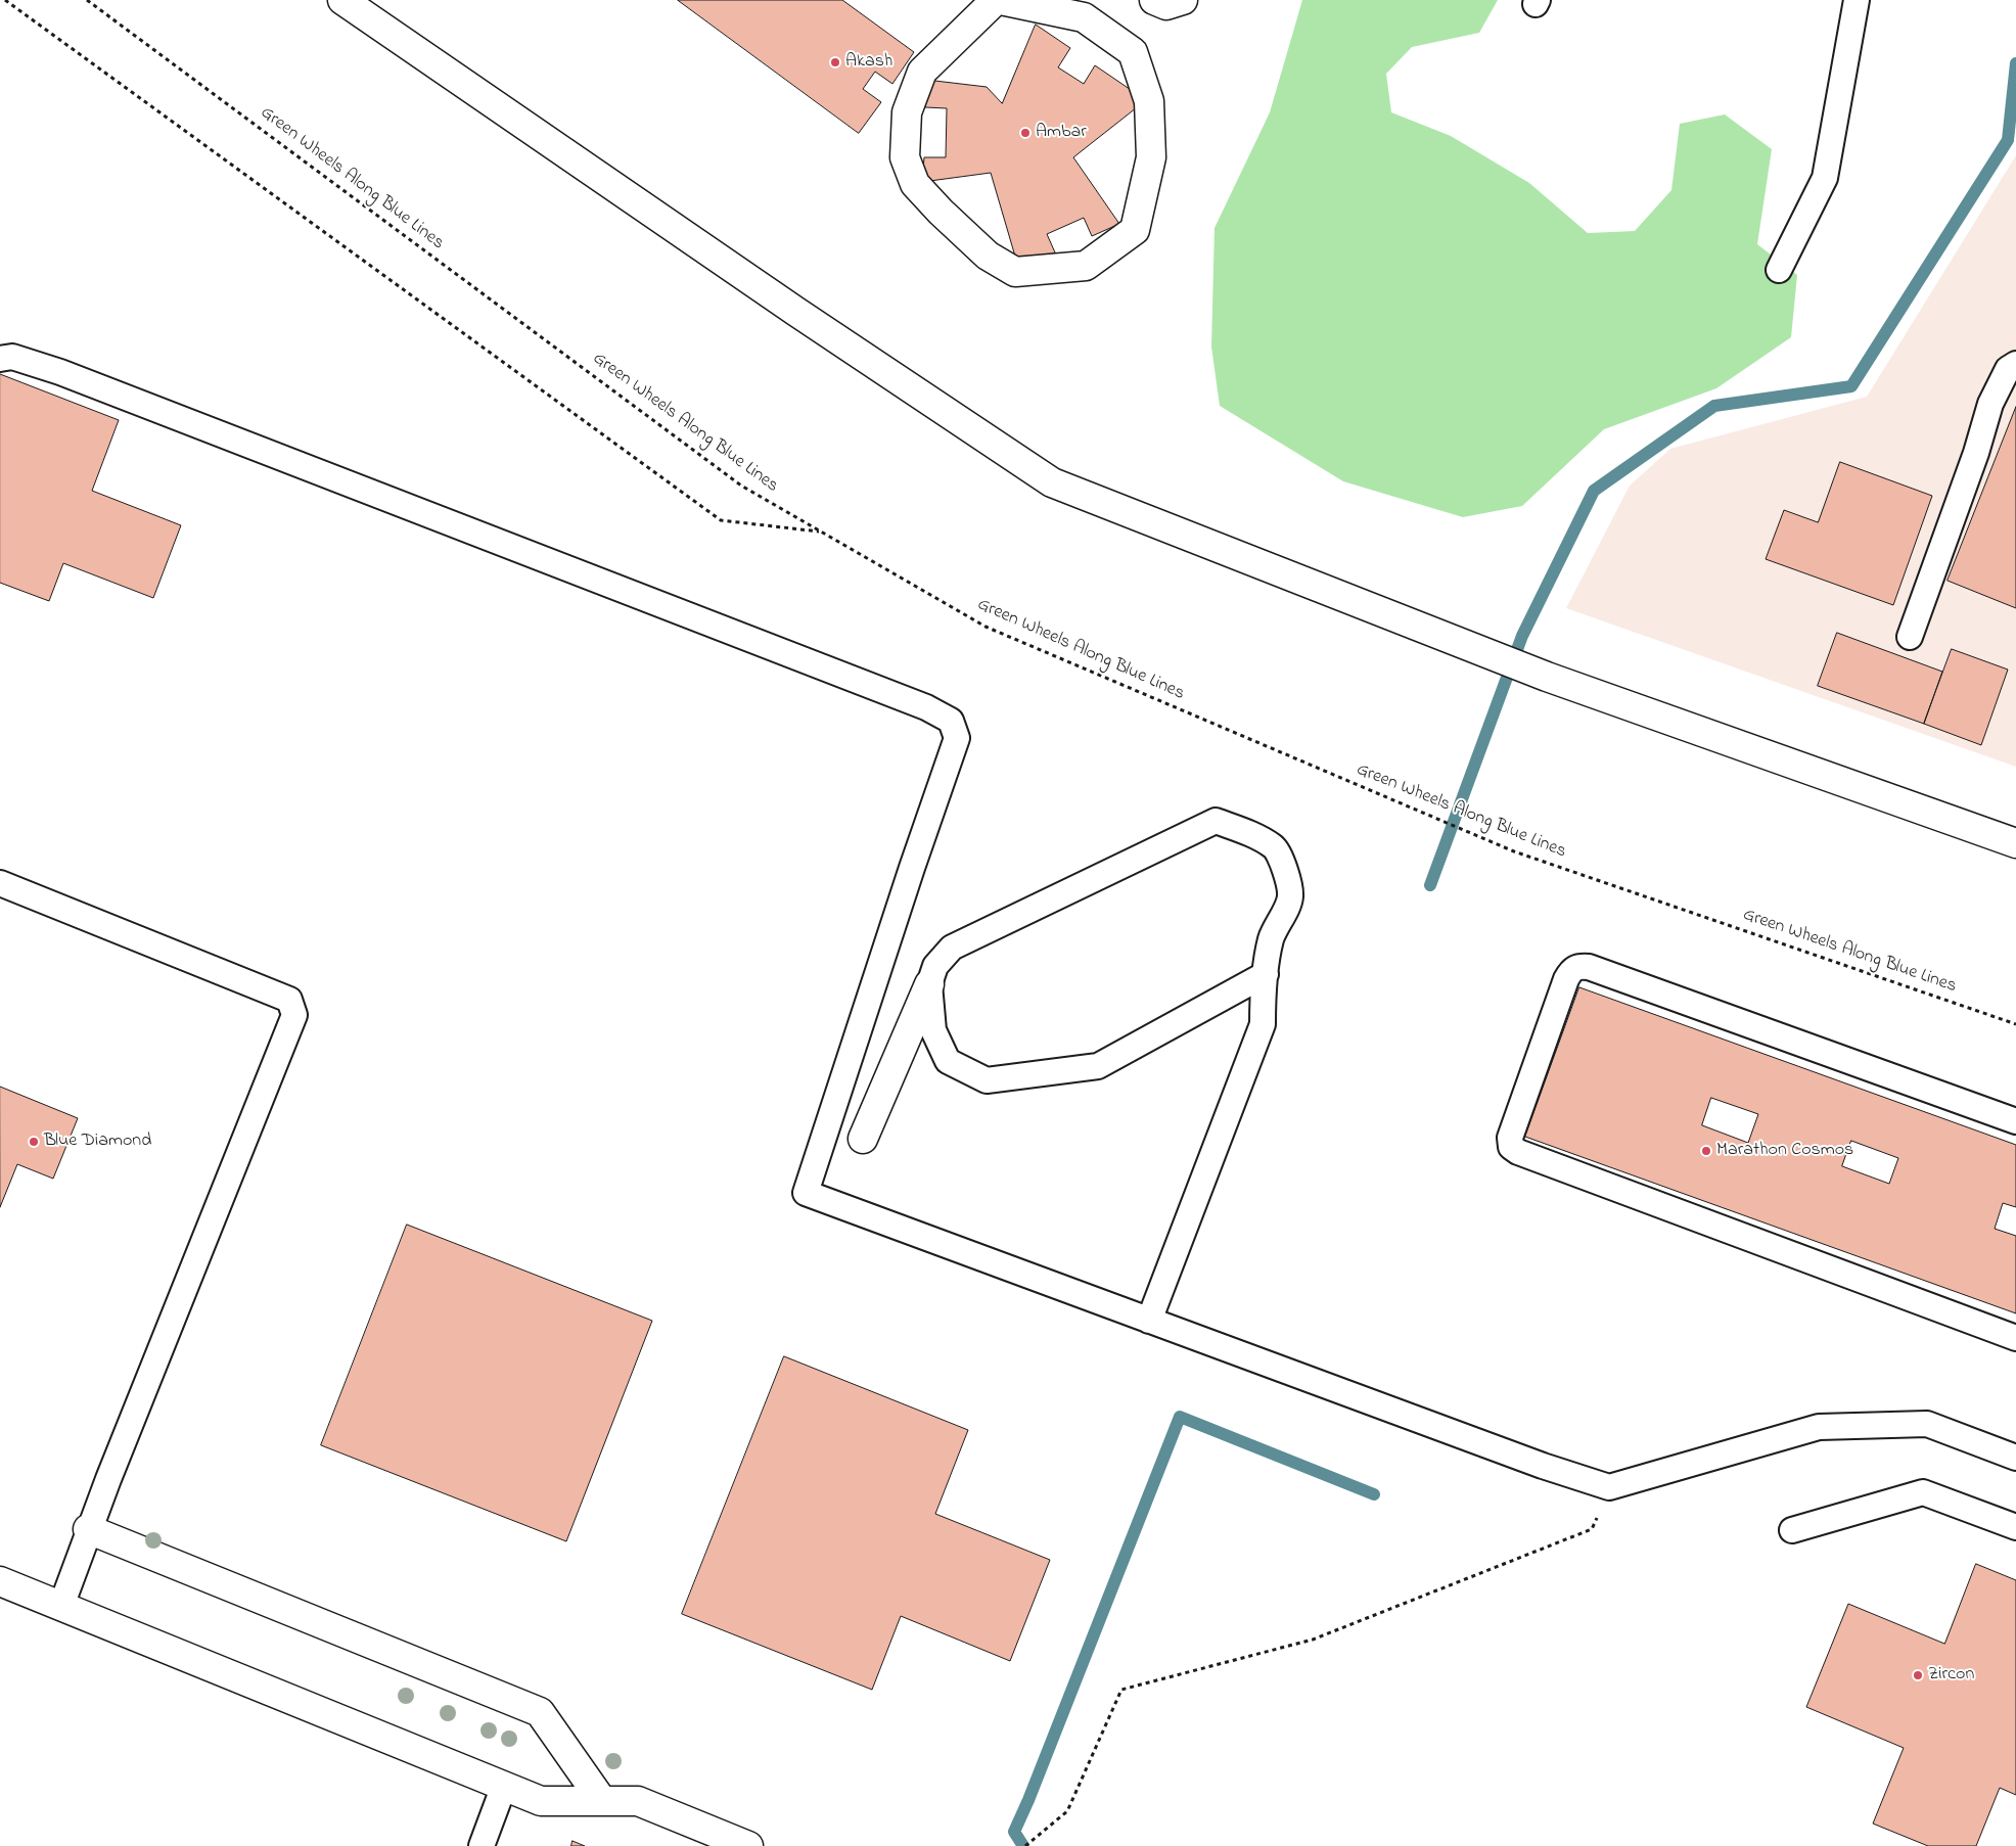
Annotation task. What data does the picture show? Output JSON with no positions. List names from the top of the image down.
{
  "streets": {
    "path": ["Green Wheels Along Blue Lines"]
  },
  "places": [
    "Akash",
    "Ambar",
    "Blue Diamond",
    "Marathon Cosmos",
    "Zircon"
  ]
}
